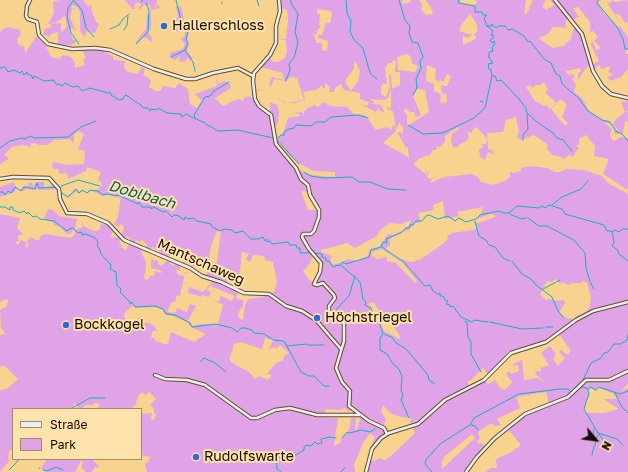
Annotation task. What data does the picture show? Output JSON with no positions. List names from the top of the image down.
{
  "streets": {
    "street": ["Mantschaweg"]
  },
  "water": ["Doblbach"],
  "places": [
    "Hallerschloss",
    "Höchstriegel",
    "Bockkogel",
    "Rudolfswarte"
  ],
  "legend": ["Straße", "Park"],
  "north": "bottom right"
}
